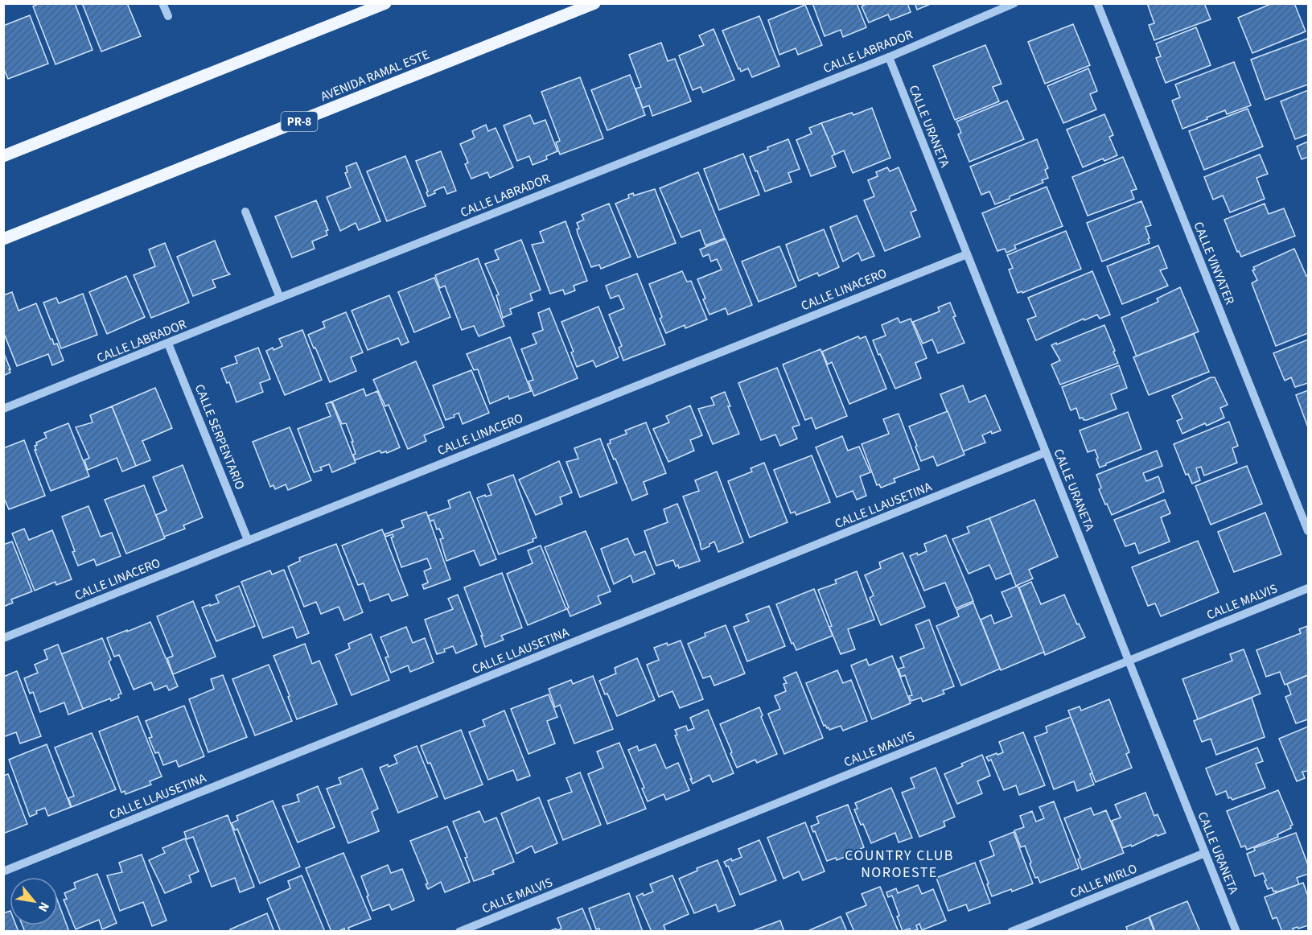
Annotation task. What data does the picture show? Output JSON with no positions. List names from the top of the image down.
{
  "streets": {
    "main road": ["AVENIDA RAMAL ESTE", "PR-8"],
    "street": [
      "CALLE LABRADOR",
      "CALLE URANETA",
      "CALLE VINYATER",
      "CALLE LINACERO",
      "CALLE SERPENTARIO",
      "CALLE LLAUSETINA",
      "CALLE MALVIS",
      "CALLE MIRLO"
    ]
  },
  "crossings": [
    ["CALLE LABRADOR", "CALLE URANETA"],
    ["CALLE LABRADOR", "CALLE SERPENTARIO"],
    ["CALLE URANETA", "CALLE LINACERO"],
    ["CALLE URANETA", "CALLE LLAUSETINA"],
    ["CALLE URANETA", "CALLE MALVIS"],
    ["CALLE URANETA", "CALLE MIRLO"],
    ["CALLE LINACERO", "CALLE SERPENTARIO"]
  ],
  "districts": ["COUNTRY CLUB NOROESTE"],
  "north": "bottom right"
}
